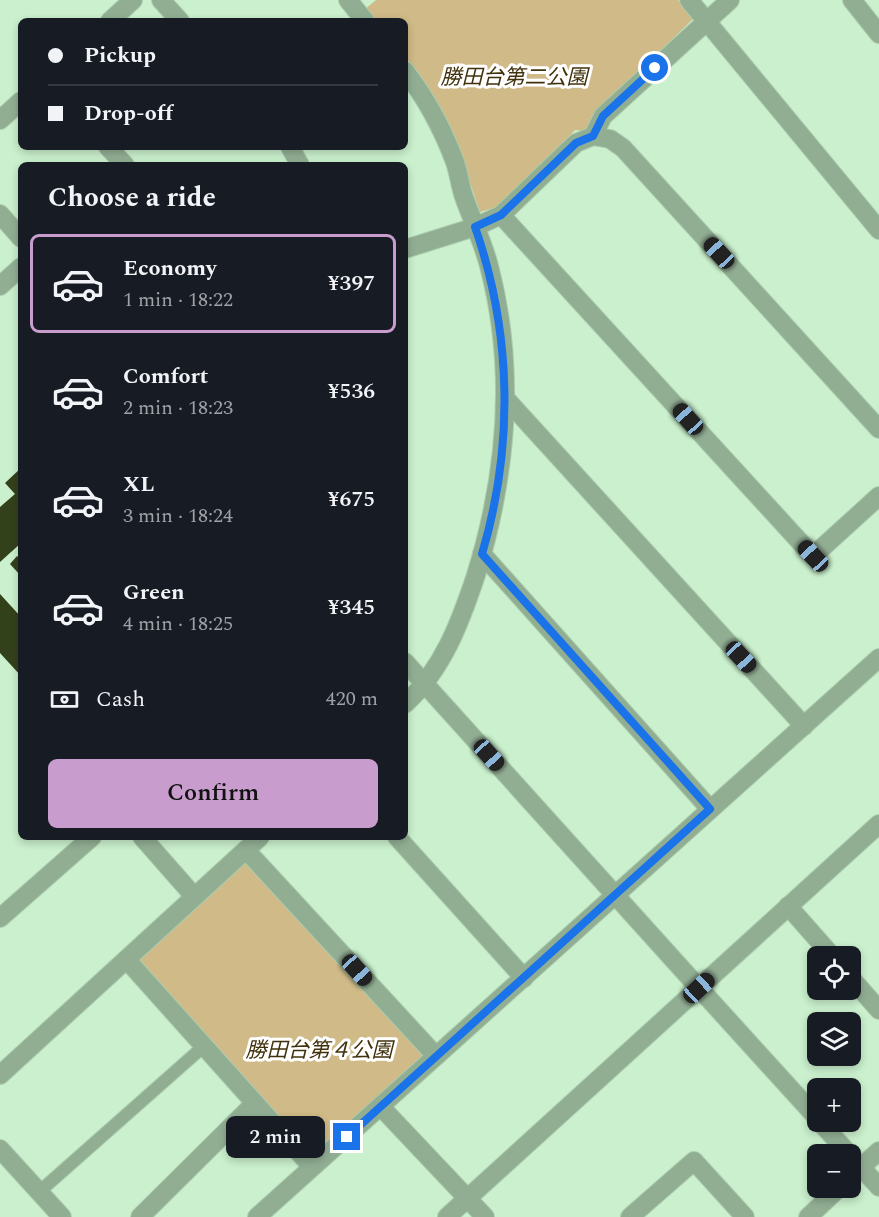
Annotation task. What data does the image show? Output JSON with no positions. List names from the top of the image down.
{
  "parks": ["勝田台第二公園", "勝田台第４公園"],
  "page": {
    "banner": ["Pickup", "Drop-off"],
    "heading": "Choose a ride",
    "list": [
      {
        "name": "Economy",
        "note": "1 min · 18:22",
        "value": "¥397"
      },
      {
        "name": "Comfort",
        "note": "2 min · 18:23",
        "value": "¥536"
      },
      {
        "name": "XL",
        "note": "3 min · 18:24",
        "value": "¥675"
      },
      {
        "name": "Green",
        "note": "4 min · 18:25",
        "value": "¥345"
      }
    ],
    "pay": ["Cash", "420 m"],
    "buttons": "Confirm",
    "map_buttons": ["+", "−"],
    "bubble": "2 min"
  }
}
